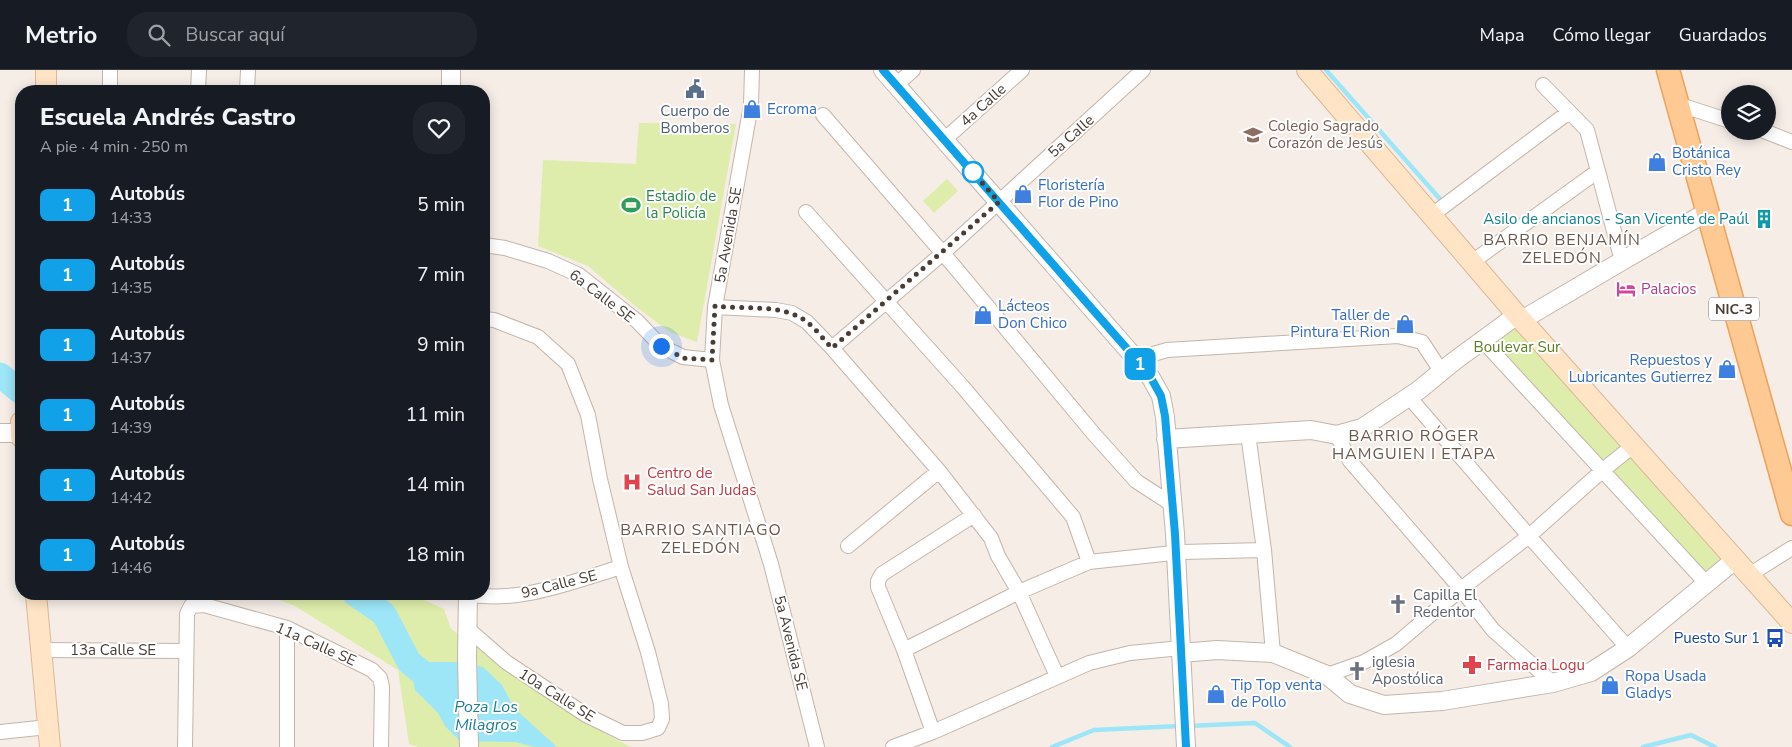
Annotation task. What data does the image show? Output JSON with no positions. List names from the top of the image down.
{
  "streets": {
    "main road": ["NIC-3"],
    "street": [
      "4a Calle",
      "5a Calle",
      "5a Avenida SE",
      "6a Calle SE",
      "9a Calle SE",
      "11a Calle SE",
      "13a Calle SE",
      "10a Calle SE"
    ]
  },
  "crossings": [
    ["5a Avenida SE", "6a Calle SE"],
    ["9a Calle SE", "10a Calle SE"],
    ["11a Calle SE", "13a Calle SE"]
  ],
  "districts": ["BARRIO BENJAMÍN ZELEDÓN", "BARRIO RÓGER HAMGUIEN I ETAPA", "BARRIO SANTIAGO ZELEDÓN"],
  "water": ["Poza Los Milagros"],
  "parks": ["Boulevar Sur"],
  "places": {
    "public building": ["Cuerpo de Bomberos"],
    "shop": [
      "Ecroma",
      "Botánica Cristo Rey",
      "Floristería Flor de Pino",
      "Lácteos Don Chico",
      "Taller de Pintura El Rion",
      "Repuestos y Lubricantes Gutierrez",
      "Ropa Usada Gladys",
      "Tip Top venta de Pollo"
    ],
    "school or university": ["Colegio Sagrado Corazón de Jesús"],
    "sports": ["Estadio de la Policía"],
    "building": ["Asilo de ancianos - San Vicente de Paúl"],
    "hotel": ["Palacios"],
    "hospital": ["Centro de Salud San Judas"],
    "church": ["Capilla El Redentor", "iglesia Apostólica"],
    "bus stop": ["Puesto Sur 1"],
    "pharmacy": ["Farmacia Logu"]
  },
  "lines": ["bus line 1"],
  "page": {
    "header": "Metrio",
    "search": "Buscar aquí",
    "nav": ["Mapa", "Cómo llegar", "Guardados"],
    "on_map": "1",
    "heading": ["Escuela Andrés Castro", "A pie · 4 min · 250 m"],
    "list": [
      {
        "mark": "1",
        "name": "Autobús",
        "note": "14:33",
        "value": "5 min"
      },
      {
        "mark": "1",
        "name": "Autobús",
        "note": "14:35",
        "value": "7 min"
      },
      {
        "mark": "1",
        "name": "Autobús",
        "note": "14:37",
        "value": "9 min"
      },
      {
        "mark": "1",
        "name": "Autobús",
        "note": "14:39",
        "value": "11 min"
      },
      {
        "mark": "1",
        "name": "Autobús",
        "note": "14:42",
        "value": "14 min"
      },
      {
        "mark": "1",
        "name": "Autobús",
        "note": "14:46",
        "value": "18 min"
      }
    ]
  }
}
